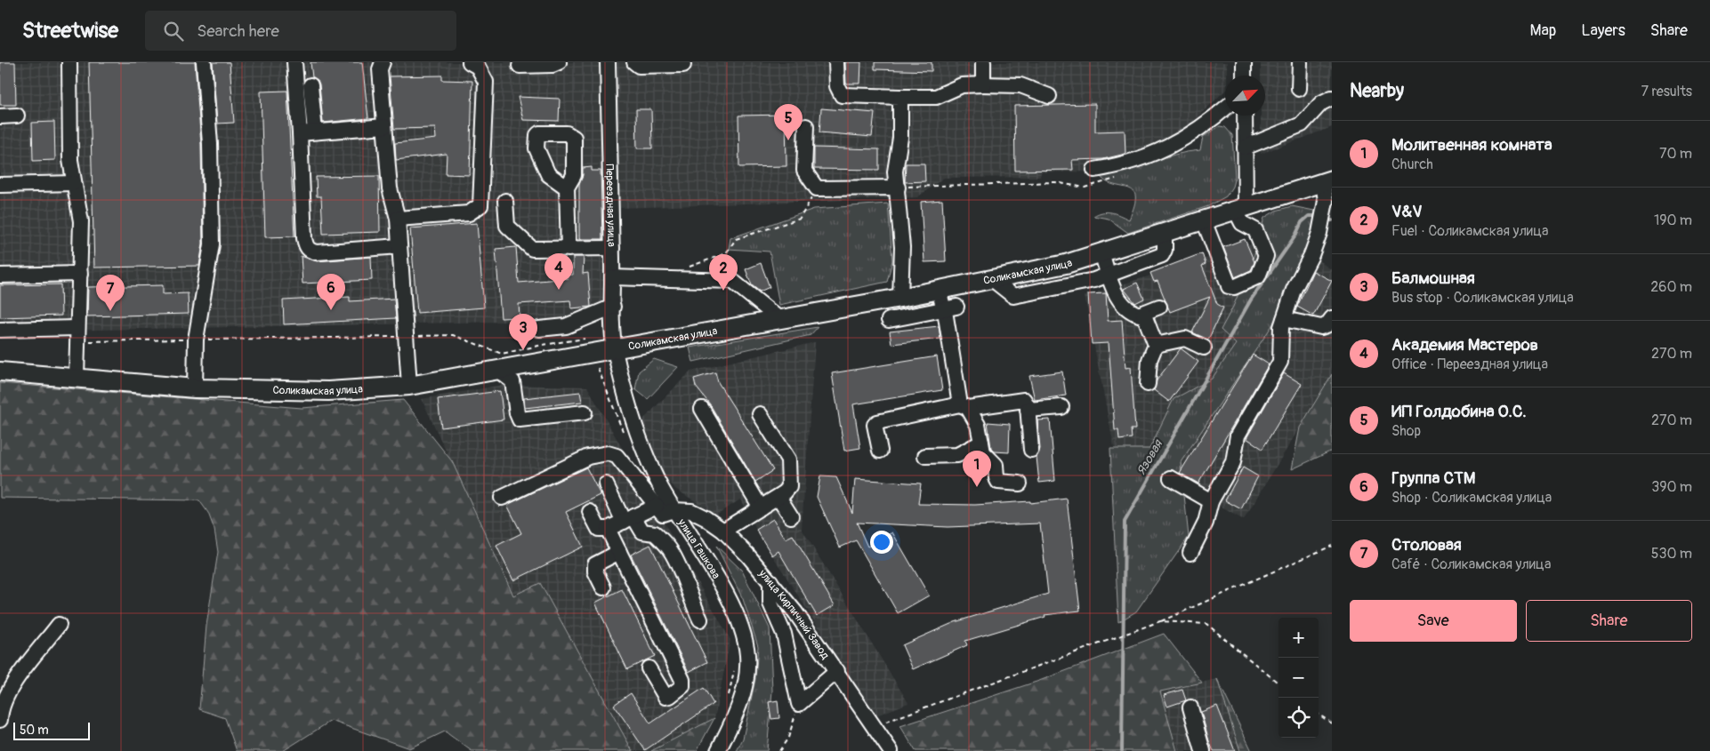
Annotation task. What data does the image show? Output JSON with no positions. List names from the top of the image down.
{
  "streets": {
    "main road": ["Соликамская улица"],
    "street": ["Переездная улица", "улица Гашкова", "улица Кирпичный Завод"]
  },
  "crossings": [
    ["Переездная улица", "Соликамская улица"],
    ["Переездная улица", "улица Гашкова"],
    ["Соликамская улица", "улица Гашкова"],
    ["улица Гашкова", "улица Кирпичный Завод"]
  ],
  "water": ["Язовая"],
  "scale_bar": "50 m",
  "north": "top right",
  "page": {
    "header": "Streetwise",
    "search": "Search here",
    "nav": ["Map", "Layers", "Share"],
    "heading": ["Nearby", "7 results"],
    "pins": [
      "5",
      "4",
      "2",
      "6",
      "7",
      "3",
      "1"
    ],
    "list": [
      {
        "mark": "1",
        "name": "Молитвенная комната",
        "note": "Church",
        "value": "70 m"
      },
      {
        "mark": "2",
        "name": "V&V",
        "note": "Fuel · Соликамская улица",
        "value": "190 m"
      },
      {
        "mark": "3",
        "name": "Балмошная",
        "note": "Bus stop · Соликамская улица",
        "value": "260 m"
      },
      {
        "mark": "4",
        "name": "Академия Мастеров",
        "note": "Office · Переездная улица",
        "value": "270 m"
      },
      {
        "mark": "5",
        "name": "ИП Голдобина О.С.",
        "note": "Shop",
        "value": "270 m"
      },
      {
        "mark": "6",
        "name": "Группа СТМ",
        "note": "Shop · Соликамская улица",
        "value": "390 m"
      },
      {
        "mark": "7",
        "name": "Столовая",
        "note": "Café · Соликамская улица",
        "value": "530 m"
      }
    ],
    "buttons": ["Save", "Share"],
    "map_buttons": ["+", "−"],
    "scale": "50 m"
  }
}
